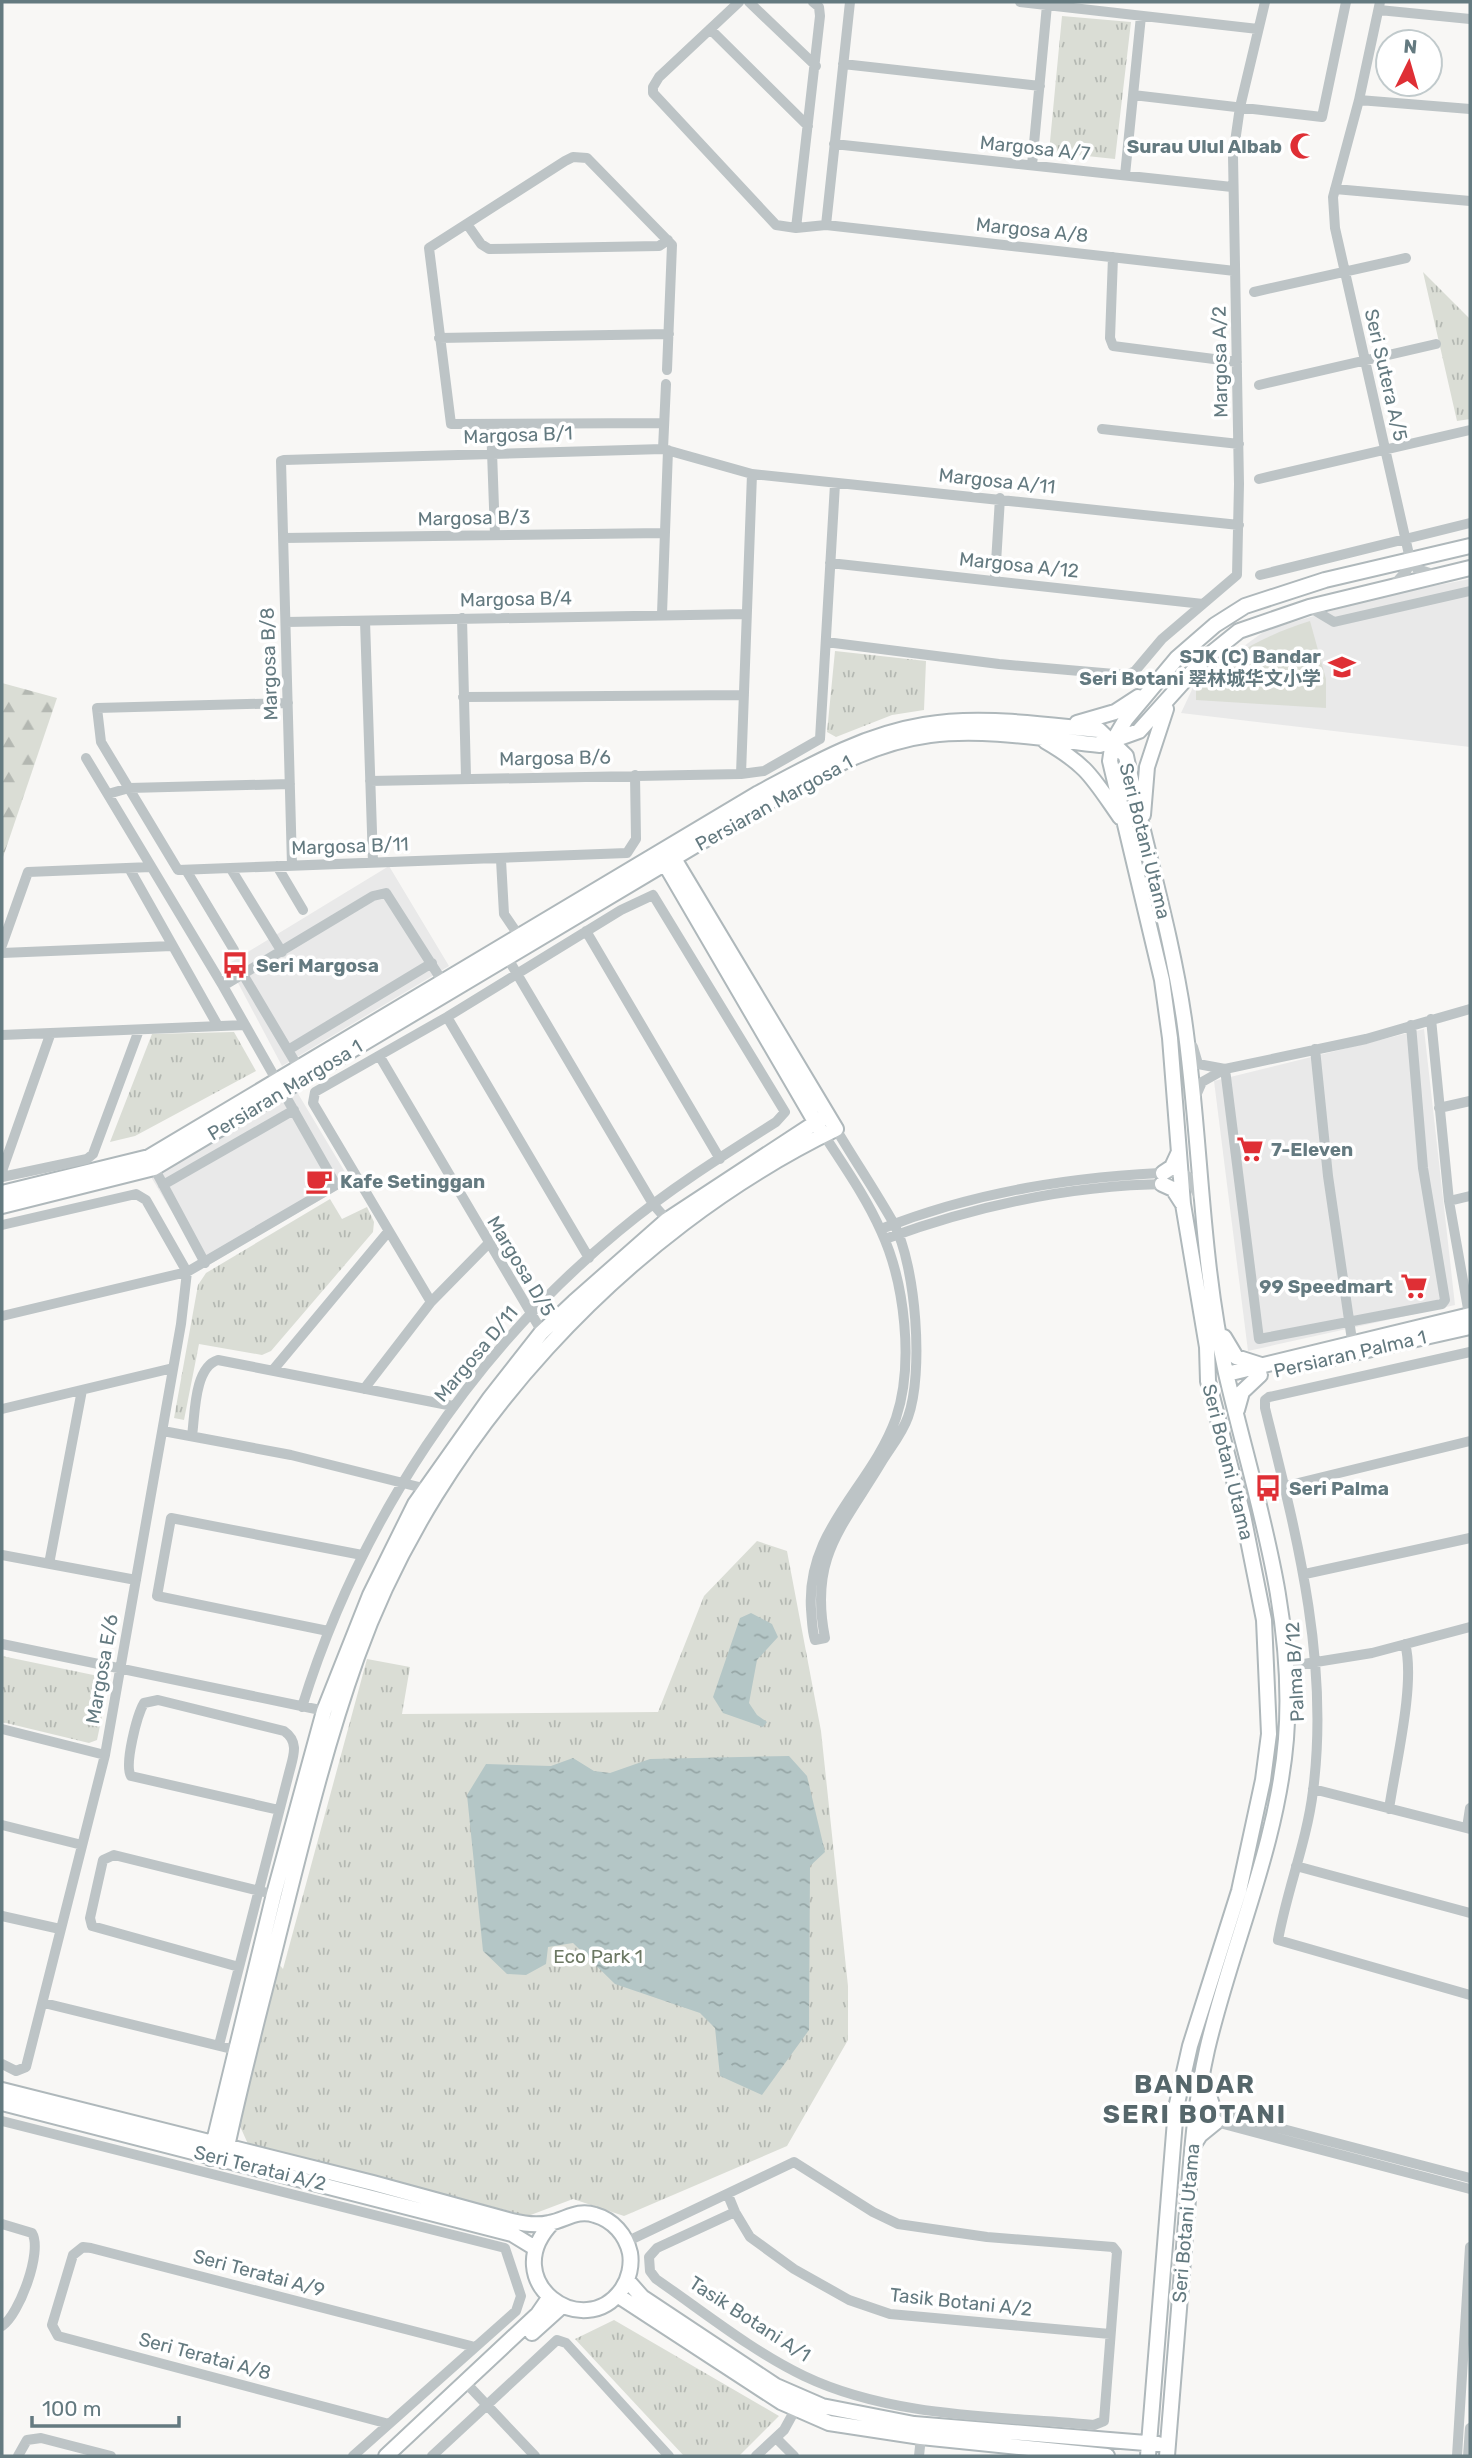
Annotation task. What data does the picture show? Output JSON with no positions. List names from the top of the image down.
{
  "streets": {
    "street": [
      "Margosa A/7",
      "Margosa A/8",
      "Margosa A/2",
      "Seri Sutera A/5",
      "Margosa B/1",
      "Margosa A/11",
      "Margosa B/3",
      "Margosa A/12",
      "Margosa B/4",
      "Margosa B/8",
      "Margosa B/6",
      "Persiaran Margosa 1",
      "Seri Botani Utama",
      "Margosa B/11",
      "Margosa D/5",
      "Margosa D/11",
      "Persiaran Palma 1",
      "Margosa E/6",
      "Palma B/12",
      "Seri Teratai A/2",
      "Seri Teratai A/9",
      "Tasik Botani A/2",
      "Tasik Botani A/1",
      "Seri Teratai A/8"
    ]
  },
  "crossings": [
    ["Margosa A/7", "Margosa A/2"],
    ["Margosa A/8", "Margosa A/2"],
    ["Margosa A/2", "Margosa A/11"],
    ["Margosa A/2", "Margosa A/12"],
    ["Margosa B/1", "Margosa A/11"],
    ["Margosa B/1", "Margosa B/8"],
    ["Margosa B/3", "Margosa B/8"],
    ["Margosa B/4", "Margosa B/8"],
    ["Margosa B/8", "Margosa B/11"],
    ["Margosa B/6", "Margosa B/11"],
    ["Persiaran Margosa 1", "Seri Botani Utama"],
    ["Seri Botani Utama", "Persiaran Palma 1"],
    ["Margosa D/5", "Margosa D/11"],
    ["Seri Teratai A/2", "Seri Teratai A/9"],
    ["Seri Teratai A/9", "Seri Teratai A/8"],
    ["Tasik Botani A/2", "Tasik Botani A/1"]
  ],
  "districts": ["BANDAR SERI BOTANI"],
  "parks": ["Eco Park 1"],
  "places": {
    "mosque": ["Surau Ulul Albab"],
    "school or university": ["SJK (C) Bandar Seri Botani 翠林城华文小学"],
    "bus stop": ["Seri Margosa", "Seri Palma"],
    "supermarket": ["7-Eleven", "99 Speedmart"],
    "cafe": ["Kafe Setinggan"]
  },
  "scale_bar": "100 m",
  "north": "top"
}
